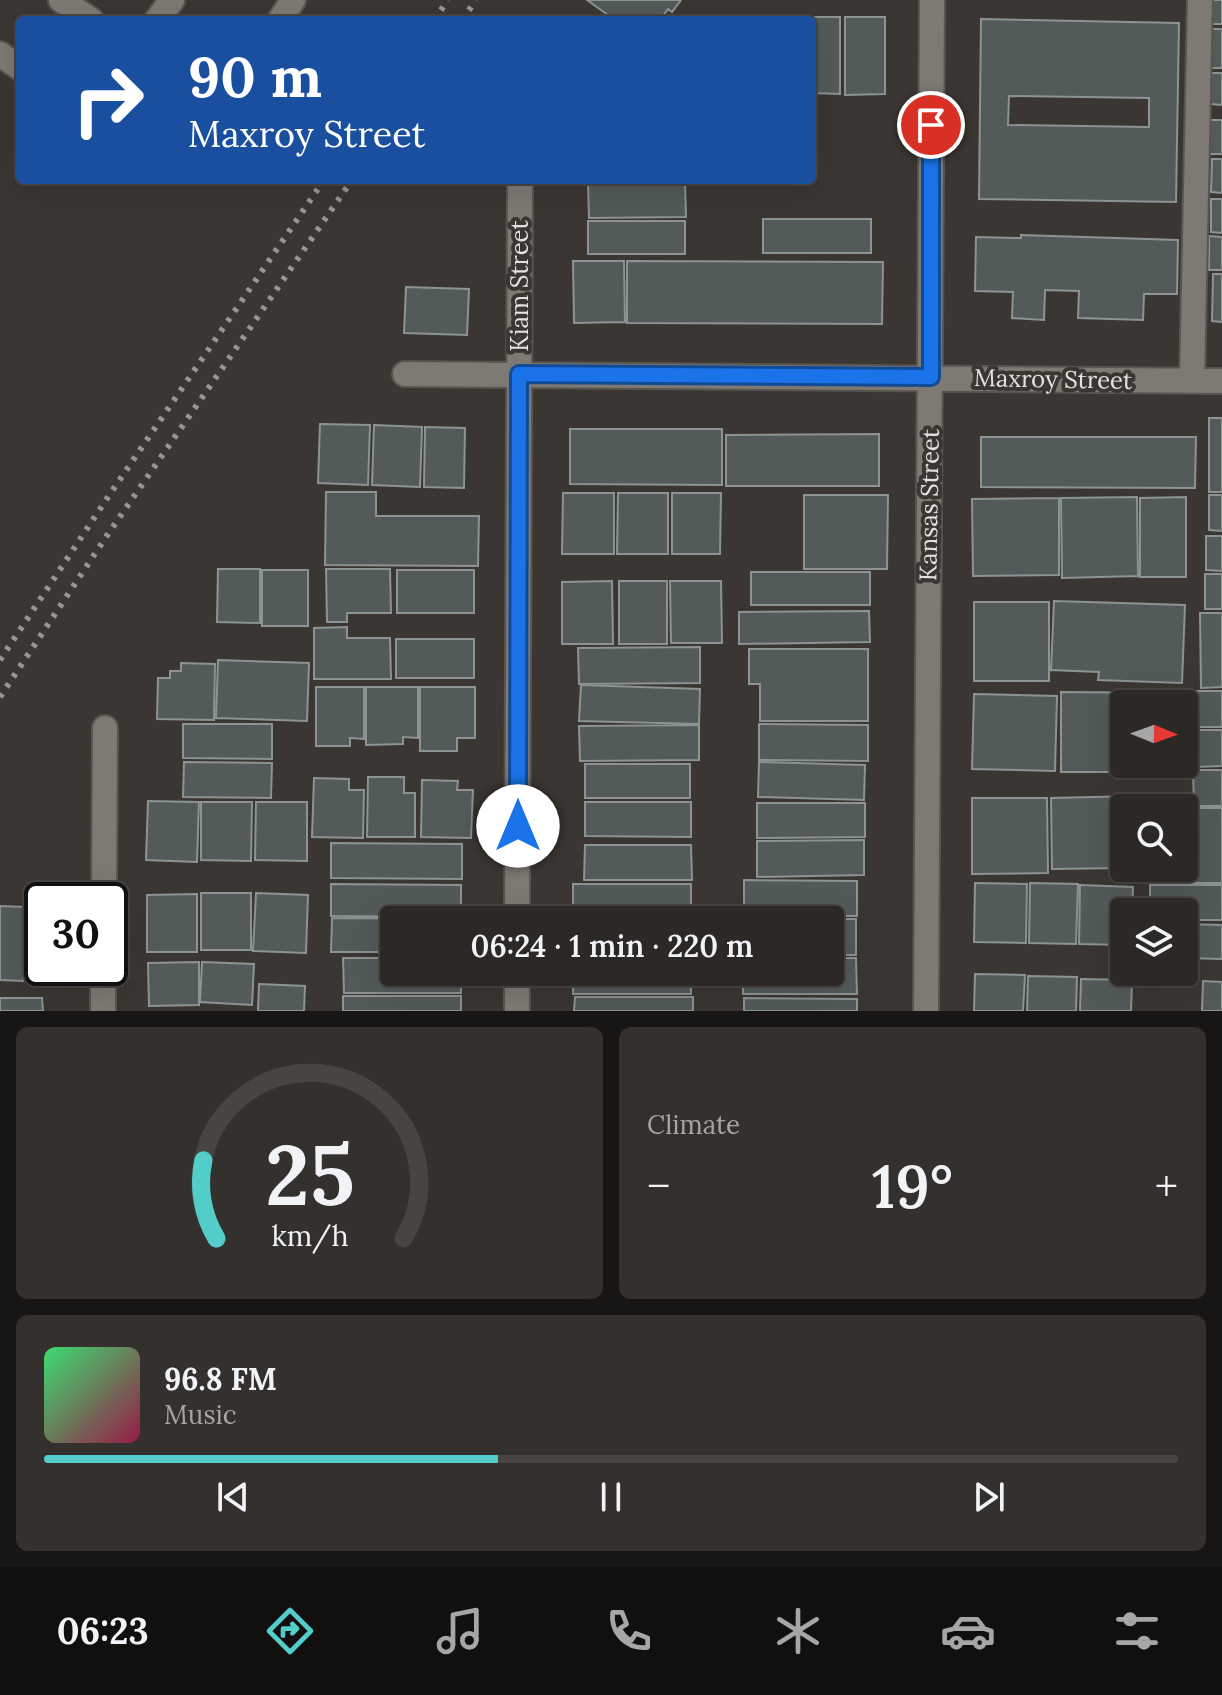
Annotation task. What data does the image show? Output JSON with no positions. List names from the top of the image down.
{
  "streets": {
    "street": ["Kiam Street", "Maxroy Street", "Kansas Street"]
  },
  "crossings": [
    ["Kiam Street", "Maxroy Street"],
    ["Maxroy Street", "Kansas Street"]
  ],
  "north": "right",
  "page": {
    "turn": ["90 m", "Maxroy Street"],
    "limit": "30",
    "trip": "06:24 · 1 min · 220 m",
    "tile": "Climate",
    "heat": ["−", "19°", "+"],
    "song": ["96.8 FM", "Music"],
    "tabs": "06:23",
    "gauge": ["25", "km/h"]
  }
}
